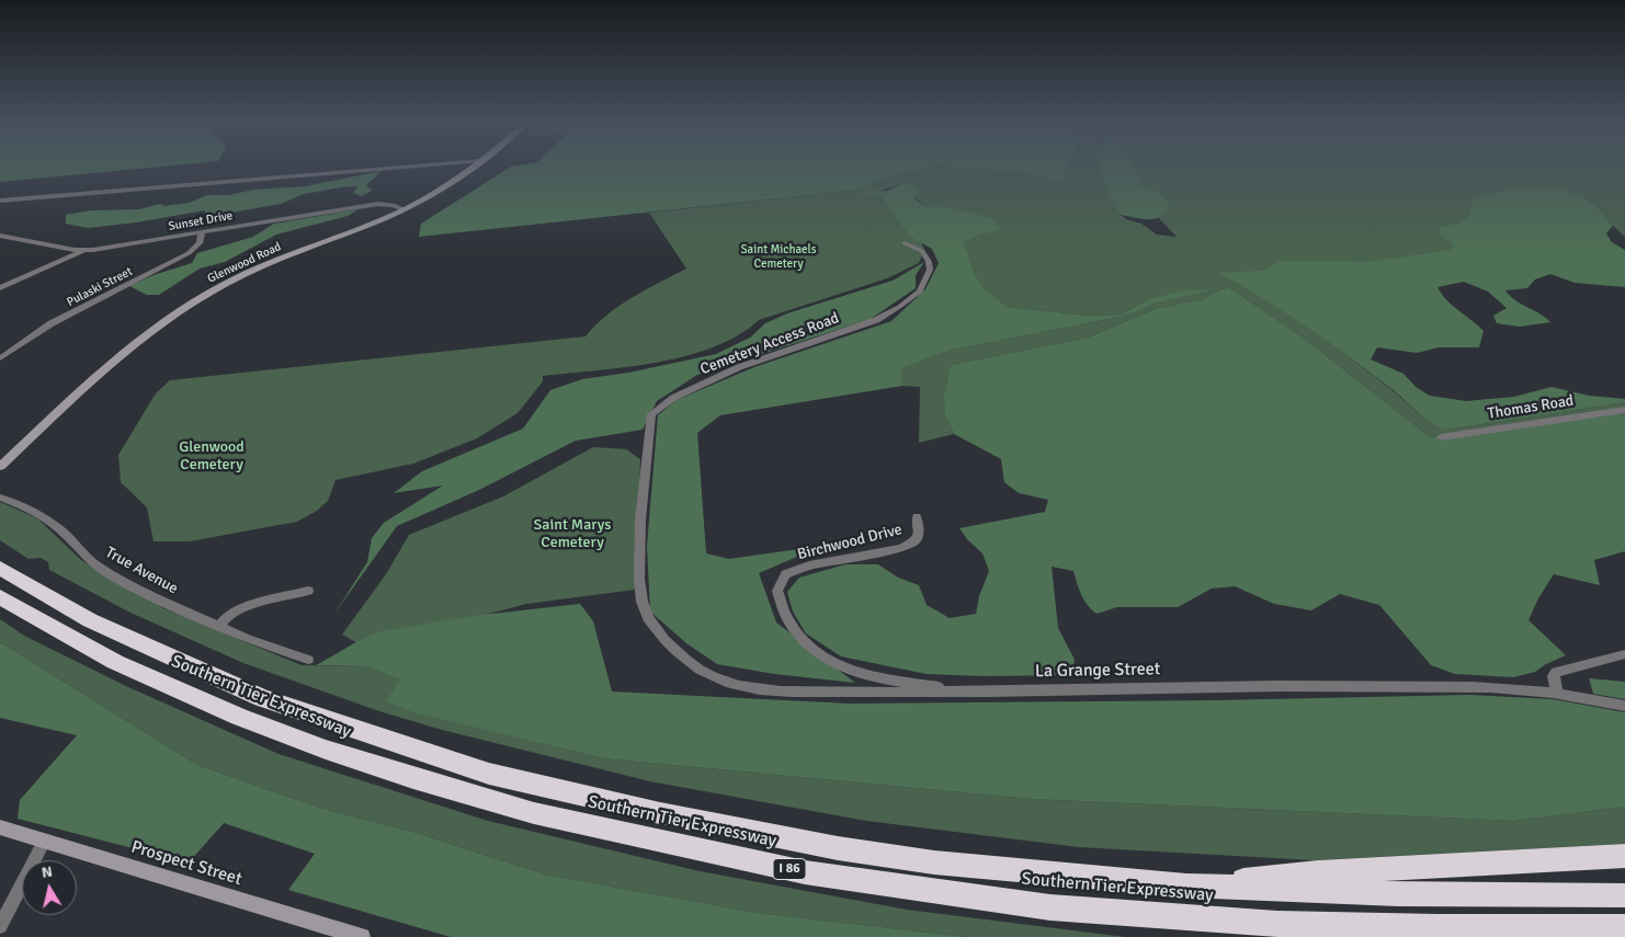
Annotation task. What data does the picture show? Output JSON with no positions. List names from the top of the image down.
{
  "streets": {
    "highway": ["Southern Tier Expressway", "I 86"],
    "street": [
      "Sunset Drive",
      "Glenwood Road",
      "Pulaski Street",
      "Cemetery Access Road",
      "Thomas Road",
      "Birchwood Drive",
      "True Avenue",
      "La Grange Street",
      "Prospect Street"
    ]
  },
  "crossings": [
    ["Sunset Drive", "Glenwood Road"],
    ["Sunset Drive", "Pulaski Street"],
    ["Cemetery Access Road", "La Grange Street"],
    ["Birchwood Drive", "La Grange Street"]
  ],
  "parks": ["Saint Michaels Cemetery", "Glenwood Cemetery", "Saint Marys Cemetery"],
  "north": "top"
}
